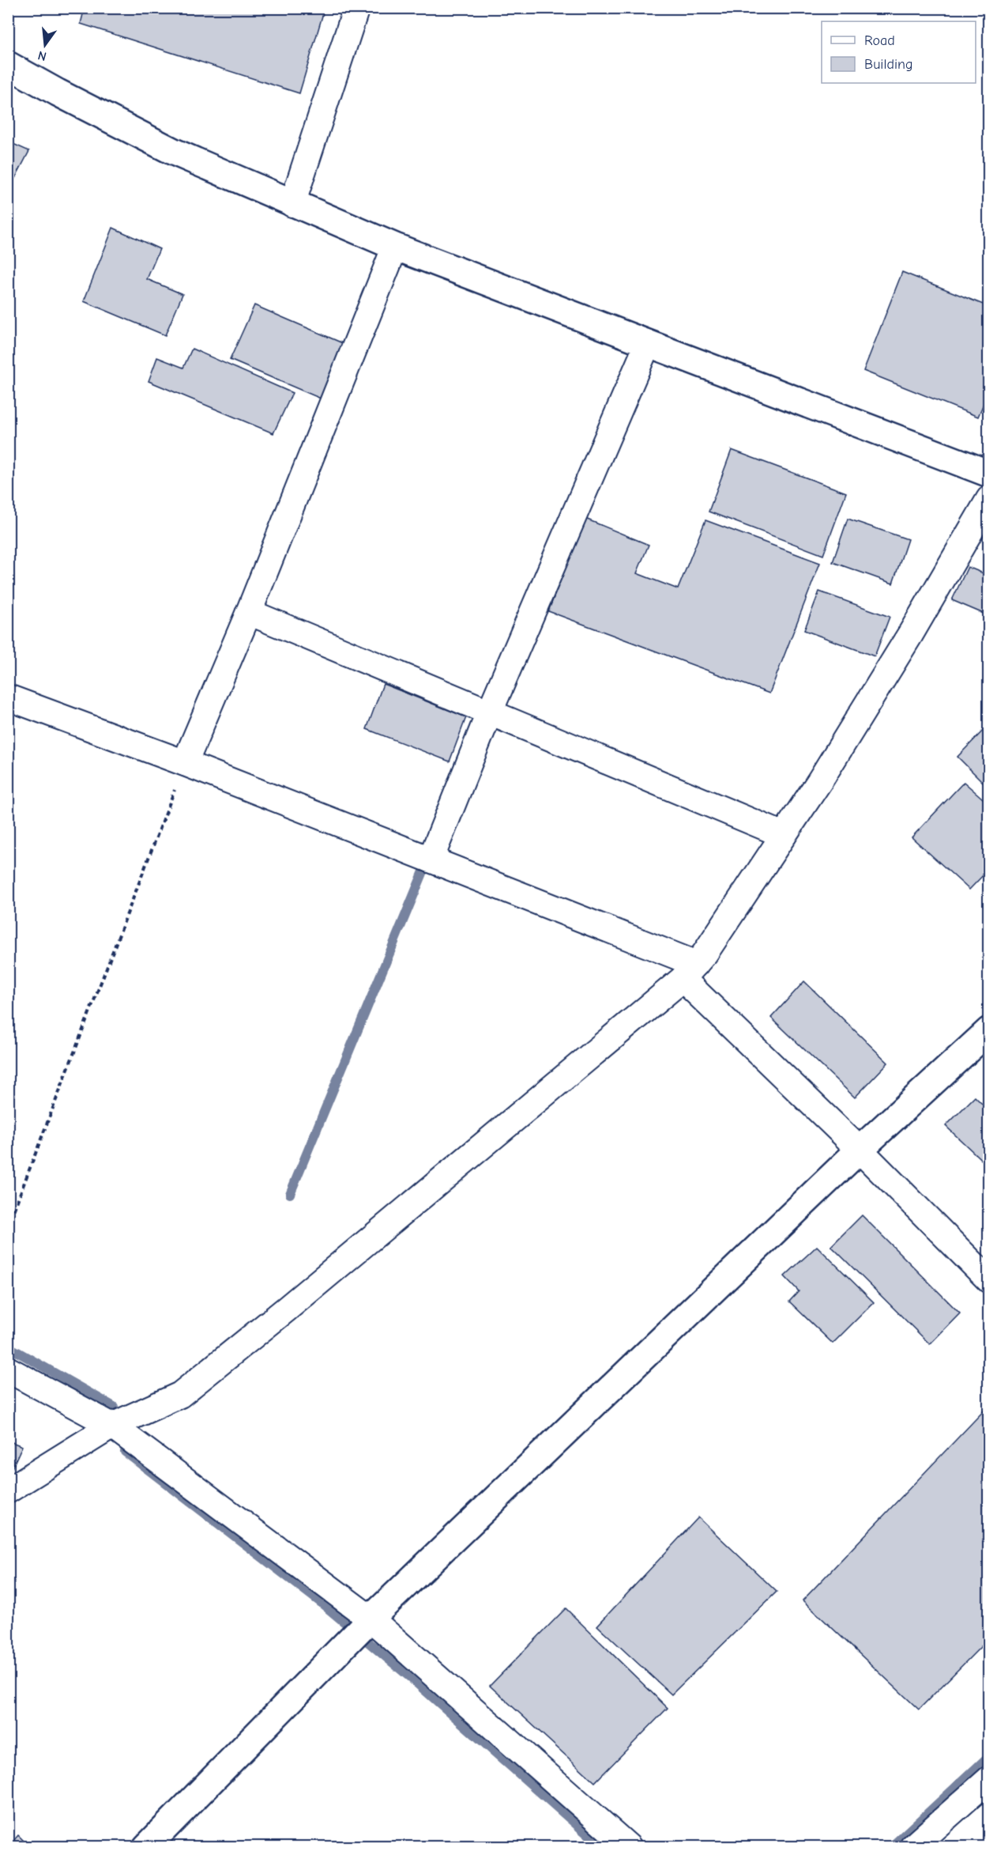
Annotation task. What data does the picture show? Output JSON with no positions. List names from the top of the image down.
{
  "legend": ["Road", "Building"],
  "north": "bottom"
}
